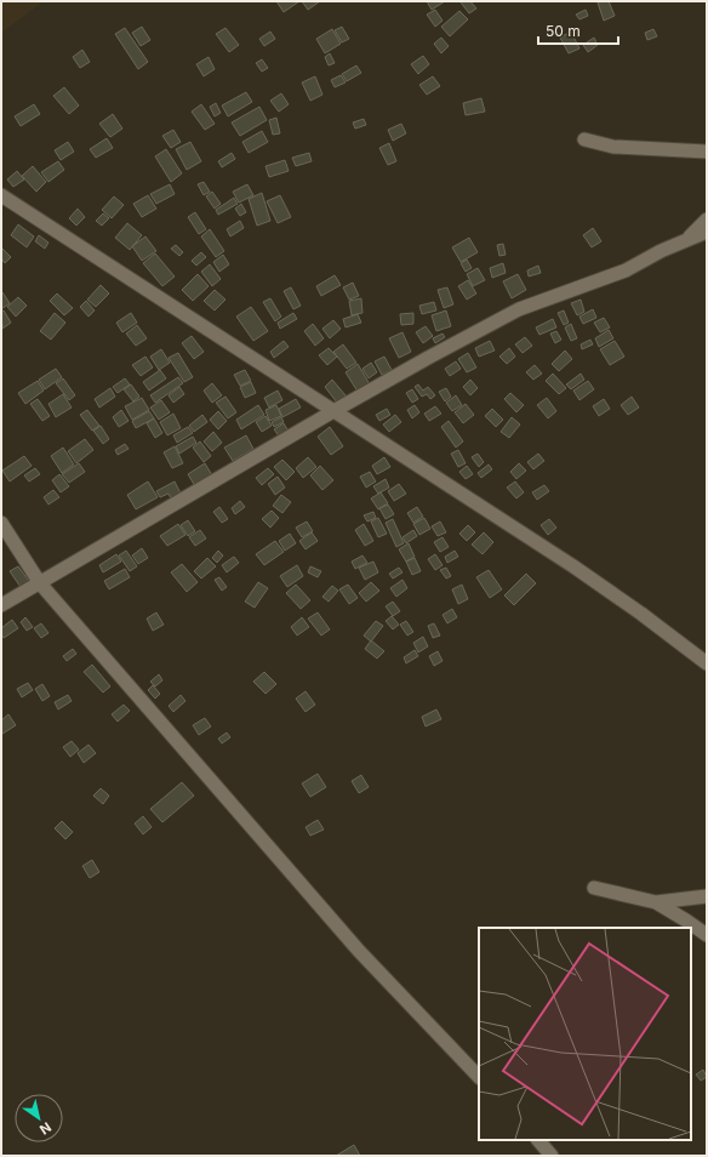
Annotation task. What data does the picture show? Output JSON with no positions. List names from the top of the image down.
{
  "scale_bar": "50 m",
  "north": "bottom right"
}
